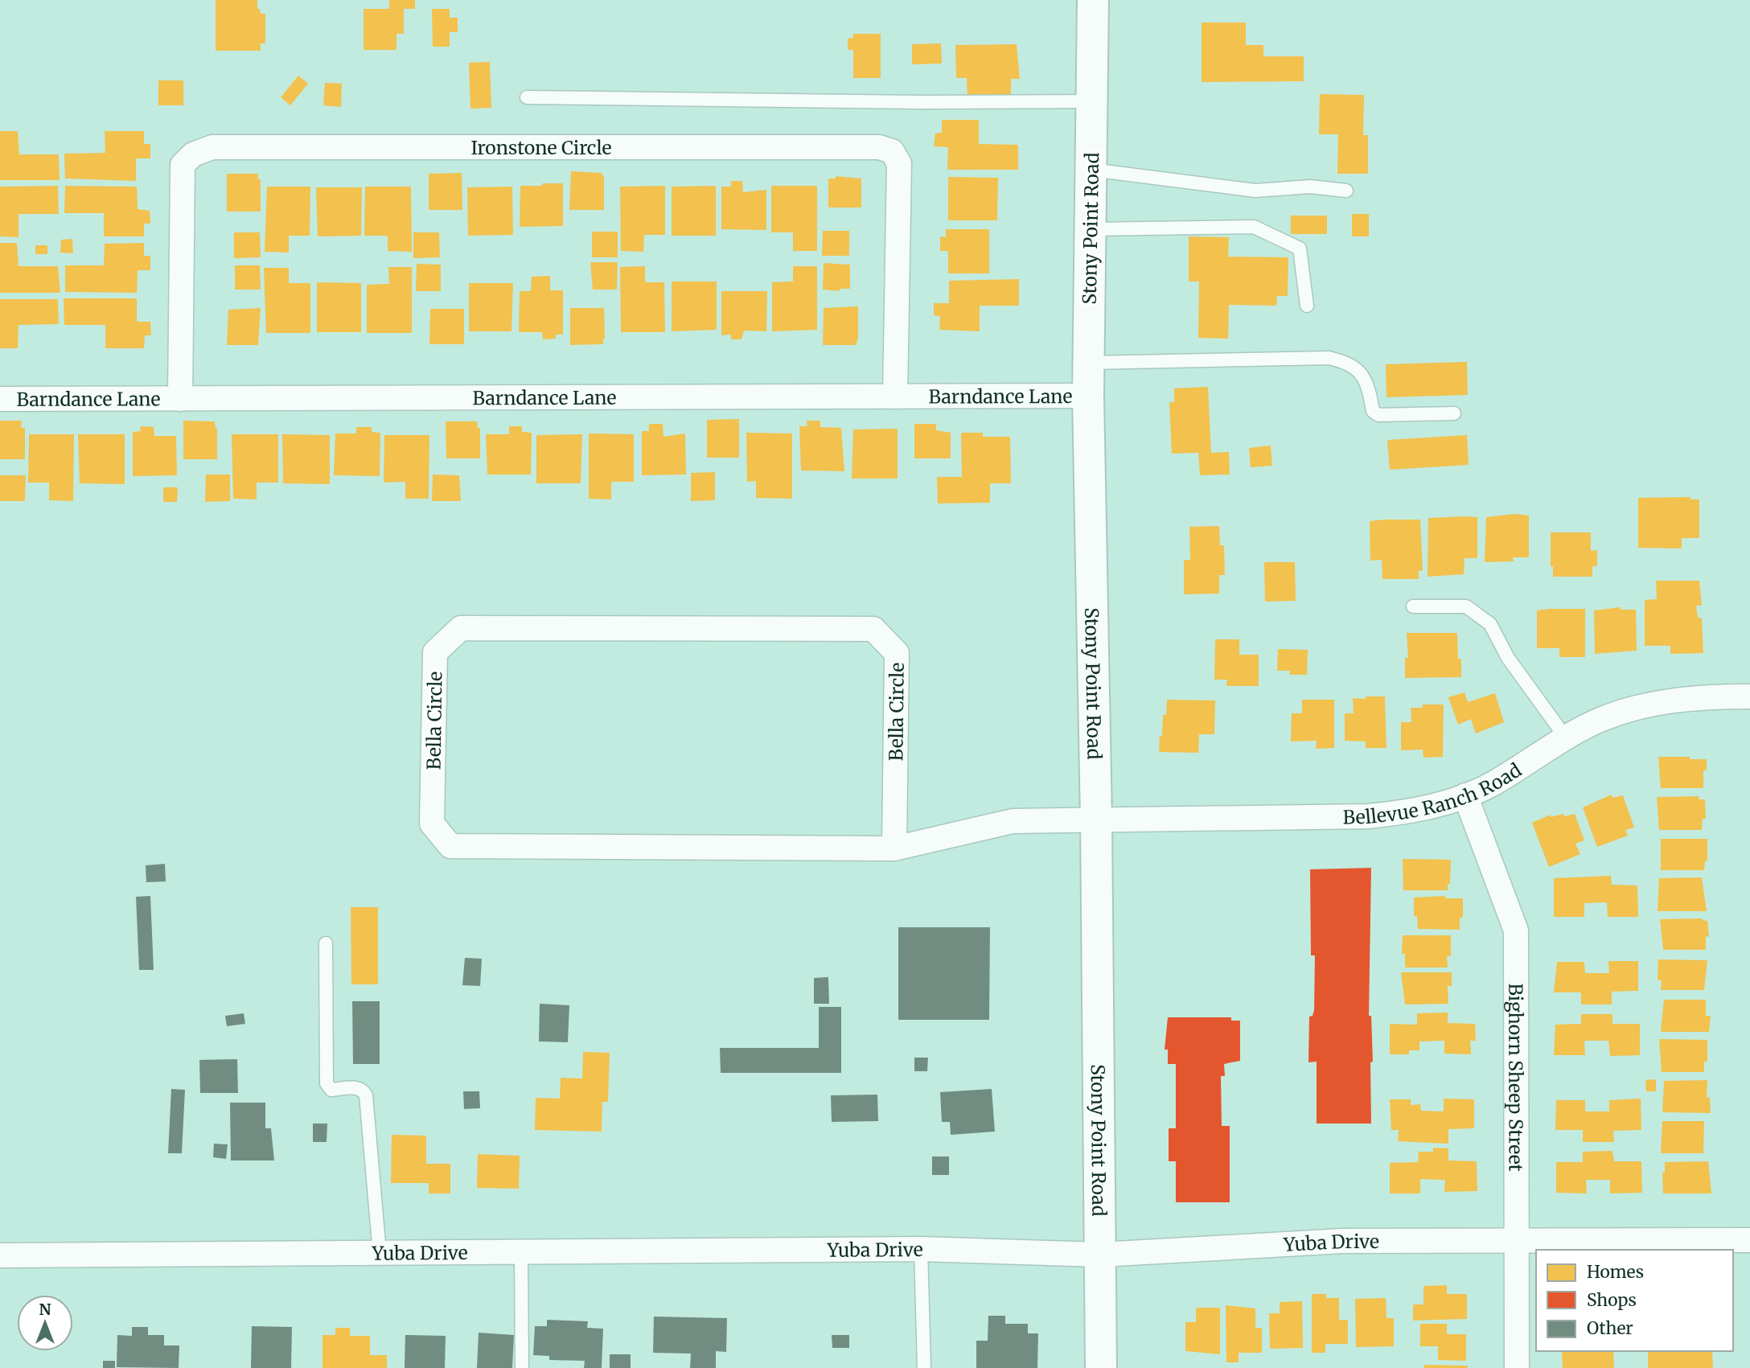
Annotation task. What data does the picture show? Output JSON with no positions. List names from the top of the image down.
{
  "streets": {
    "main road": ["Stony Point Road"],
    "street": [
      "Ironstone Circle",
      "Barndance Lane",
      "Bella Circle",
      "Bellevue Ranch Road",
      "Bighorn Sheep Street",
      "Yuba Drive"
    ]
  },
  "crossings": [
    ["Ironstone Circle", "Barndance Lane"],
    ["Stony Point Road", "Barndance Lane"],
    ["Stony Point Road", "Bella Circle"],
    ["Stony Point Road", "Bellevue Ranch Road"],
    ["Stony Point Road", "Yuba Drive"],
    ["Bella Circle", "Bellevue Ranch Road"],
    ["Bellevue Ranch Road", "Bighorn Sheep Street"],
    ["Bighorn Sheep Street", "Yuba Drive"]
  ],
  "legend": ["Homes", "Shops", "Other"],
  "north": "top"
}
